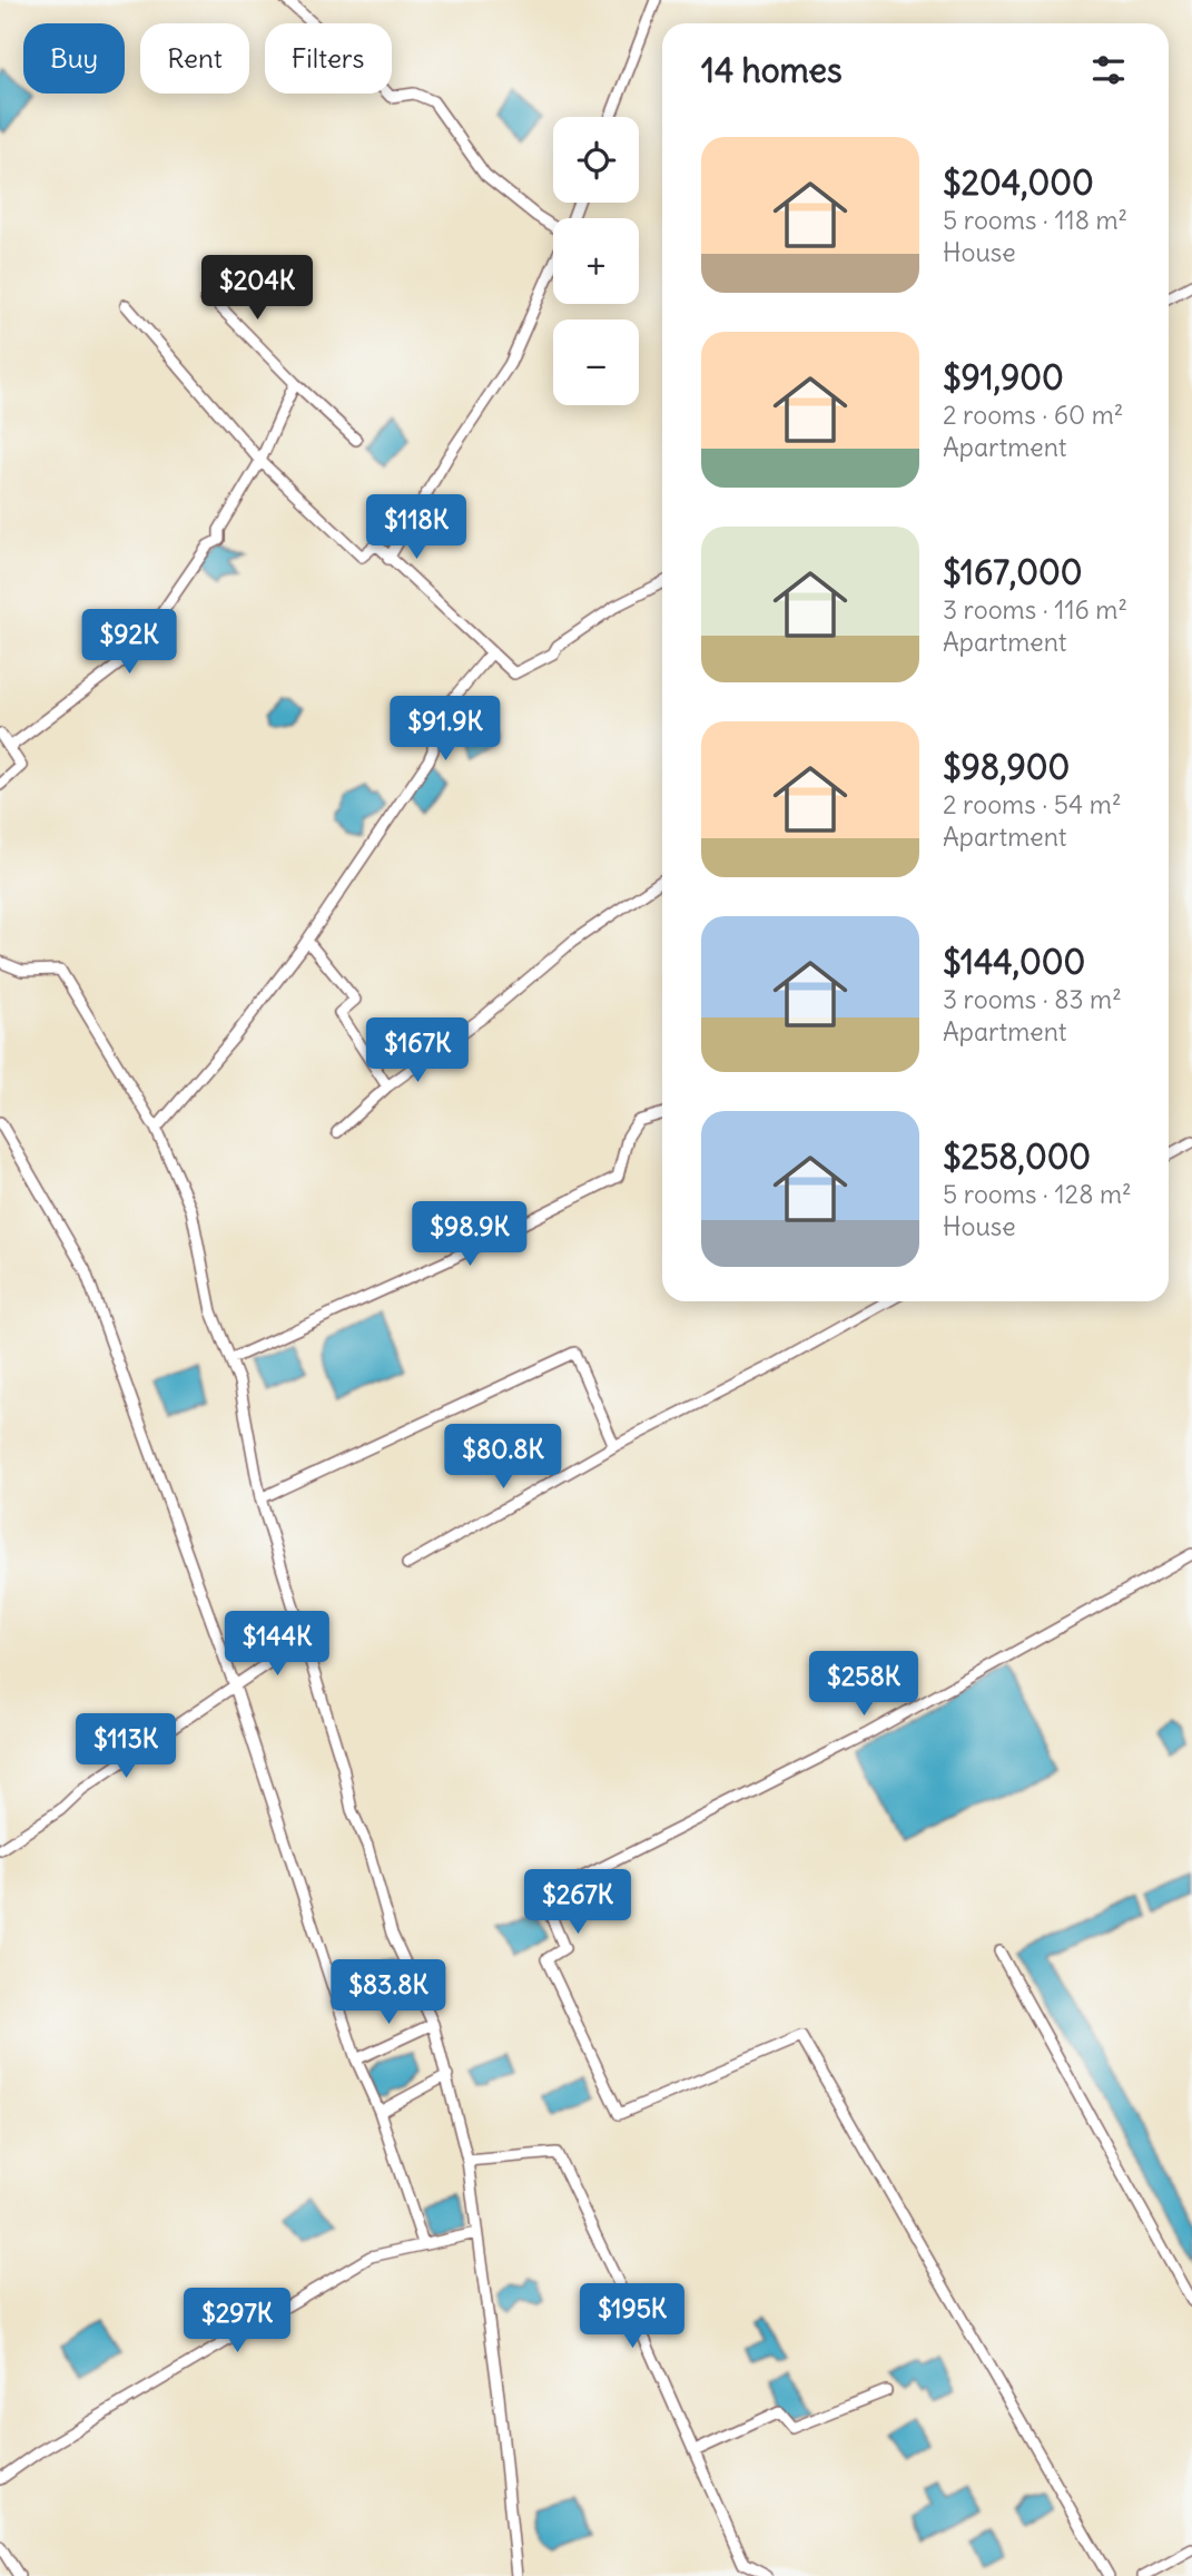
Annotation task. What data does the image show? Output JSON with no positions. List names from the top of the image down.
{
  "page": {
    "chip": ["Buy", "Rent", "Filters"],
    "heading": "14 homes",
    "map_buttons": ["+", "−"],
    "list": [
      {
        "name": "$204,000",
        "note": "5 rooms · 118 m² · House"
      },
      {
        "name": "$91,900",
        "note": "2 rooms · 60 m² · Apartment"
      },
      {
        "name": "$167,000",
        "note": "3 rooms · 116 m² · Apartment"
      },
      {
        "name": "$98,900",
        "note": "2 rooms · 54 m² · Apartment"
      },
      {
        "name": "$144,000",
        "note": "3 rooms · 83 m² · Apartment"
      },
      {
        "name": "$258,000",
        "note": "5 rooms · 128 m² · House"
      }
    ],
    "price": [
      "$204K",
      "$118K",
      "$92K",
      "$91.9K",
      "$167K",
      "$98.9K",
      "$80.8K",
      "$144K",
      "$258K",
      "$113K",
      "$267K",
      "$83.8K",
      "$195K",
      "$297K"
    ]
  }
}
